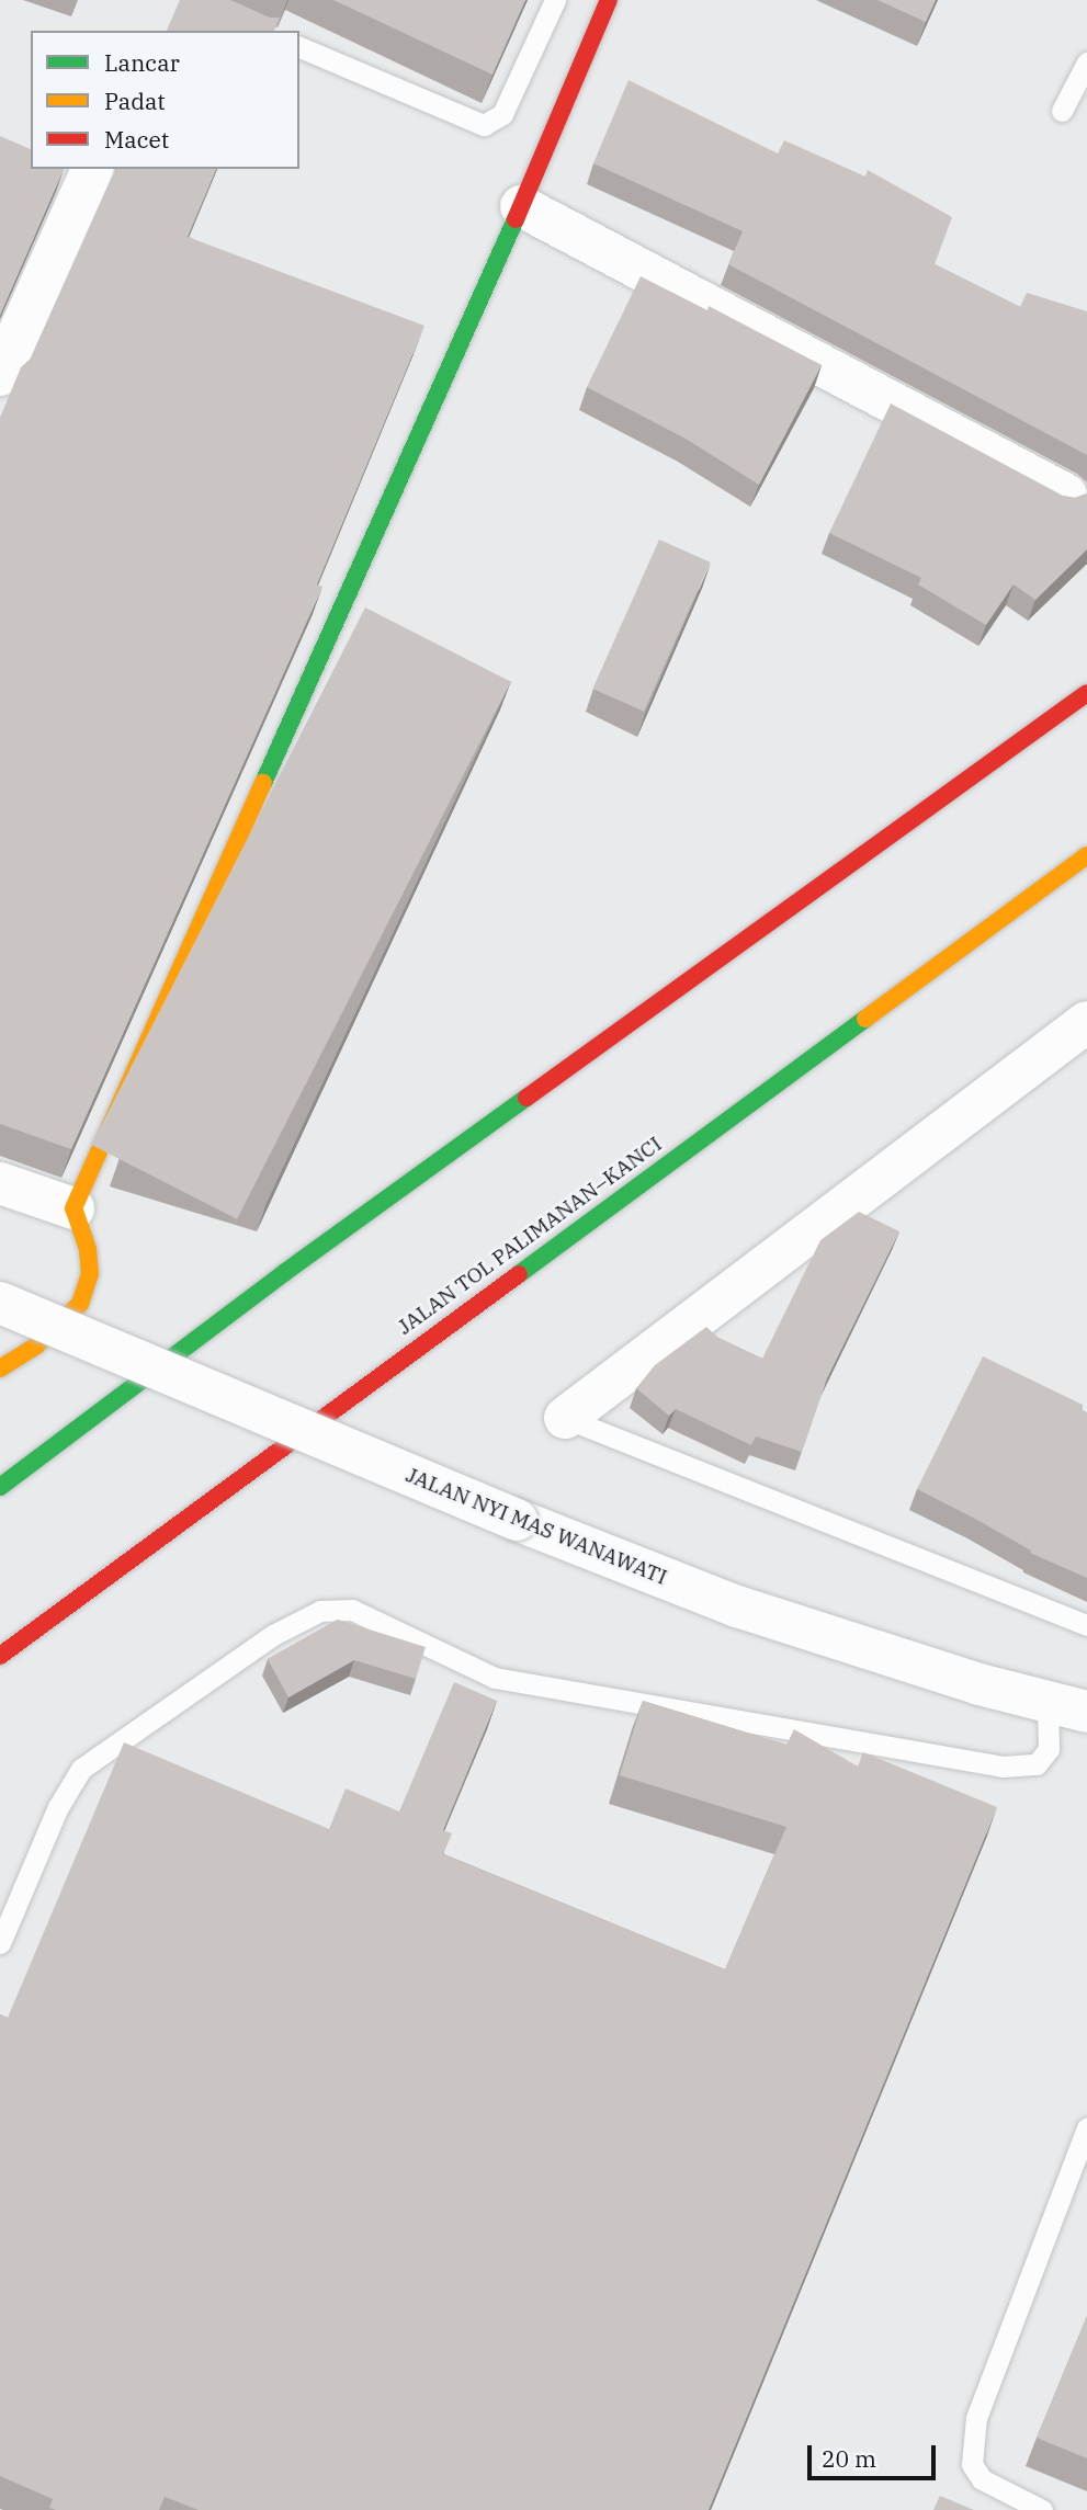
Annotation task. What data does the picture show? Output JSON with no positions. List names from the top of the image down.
{
  "streets": {
    "main road": ["JALAN TOL PALIMANAN–KANCI"],
    "street": ["JALAN NYI MAS WANAWATI"]
  },
  "legend": ["Lancar", "Padat", "Macet"],
  "scale_bar": "20 m"
}
